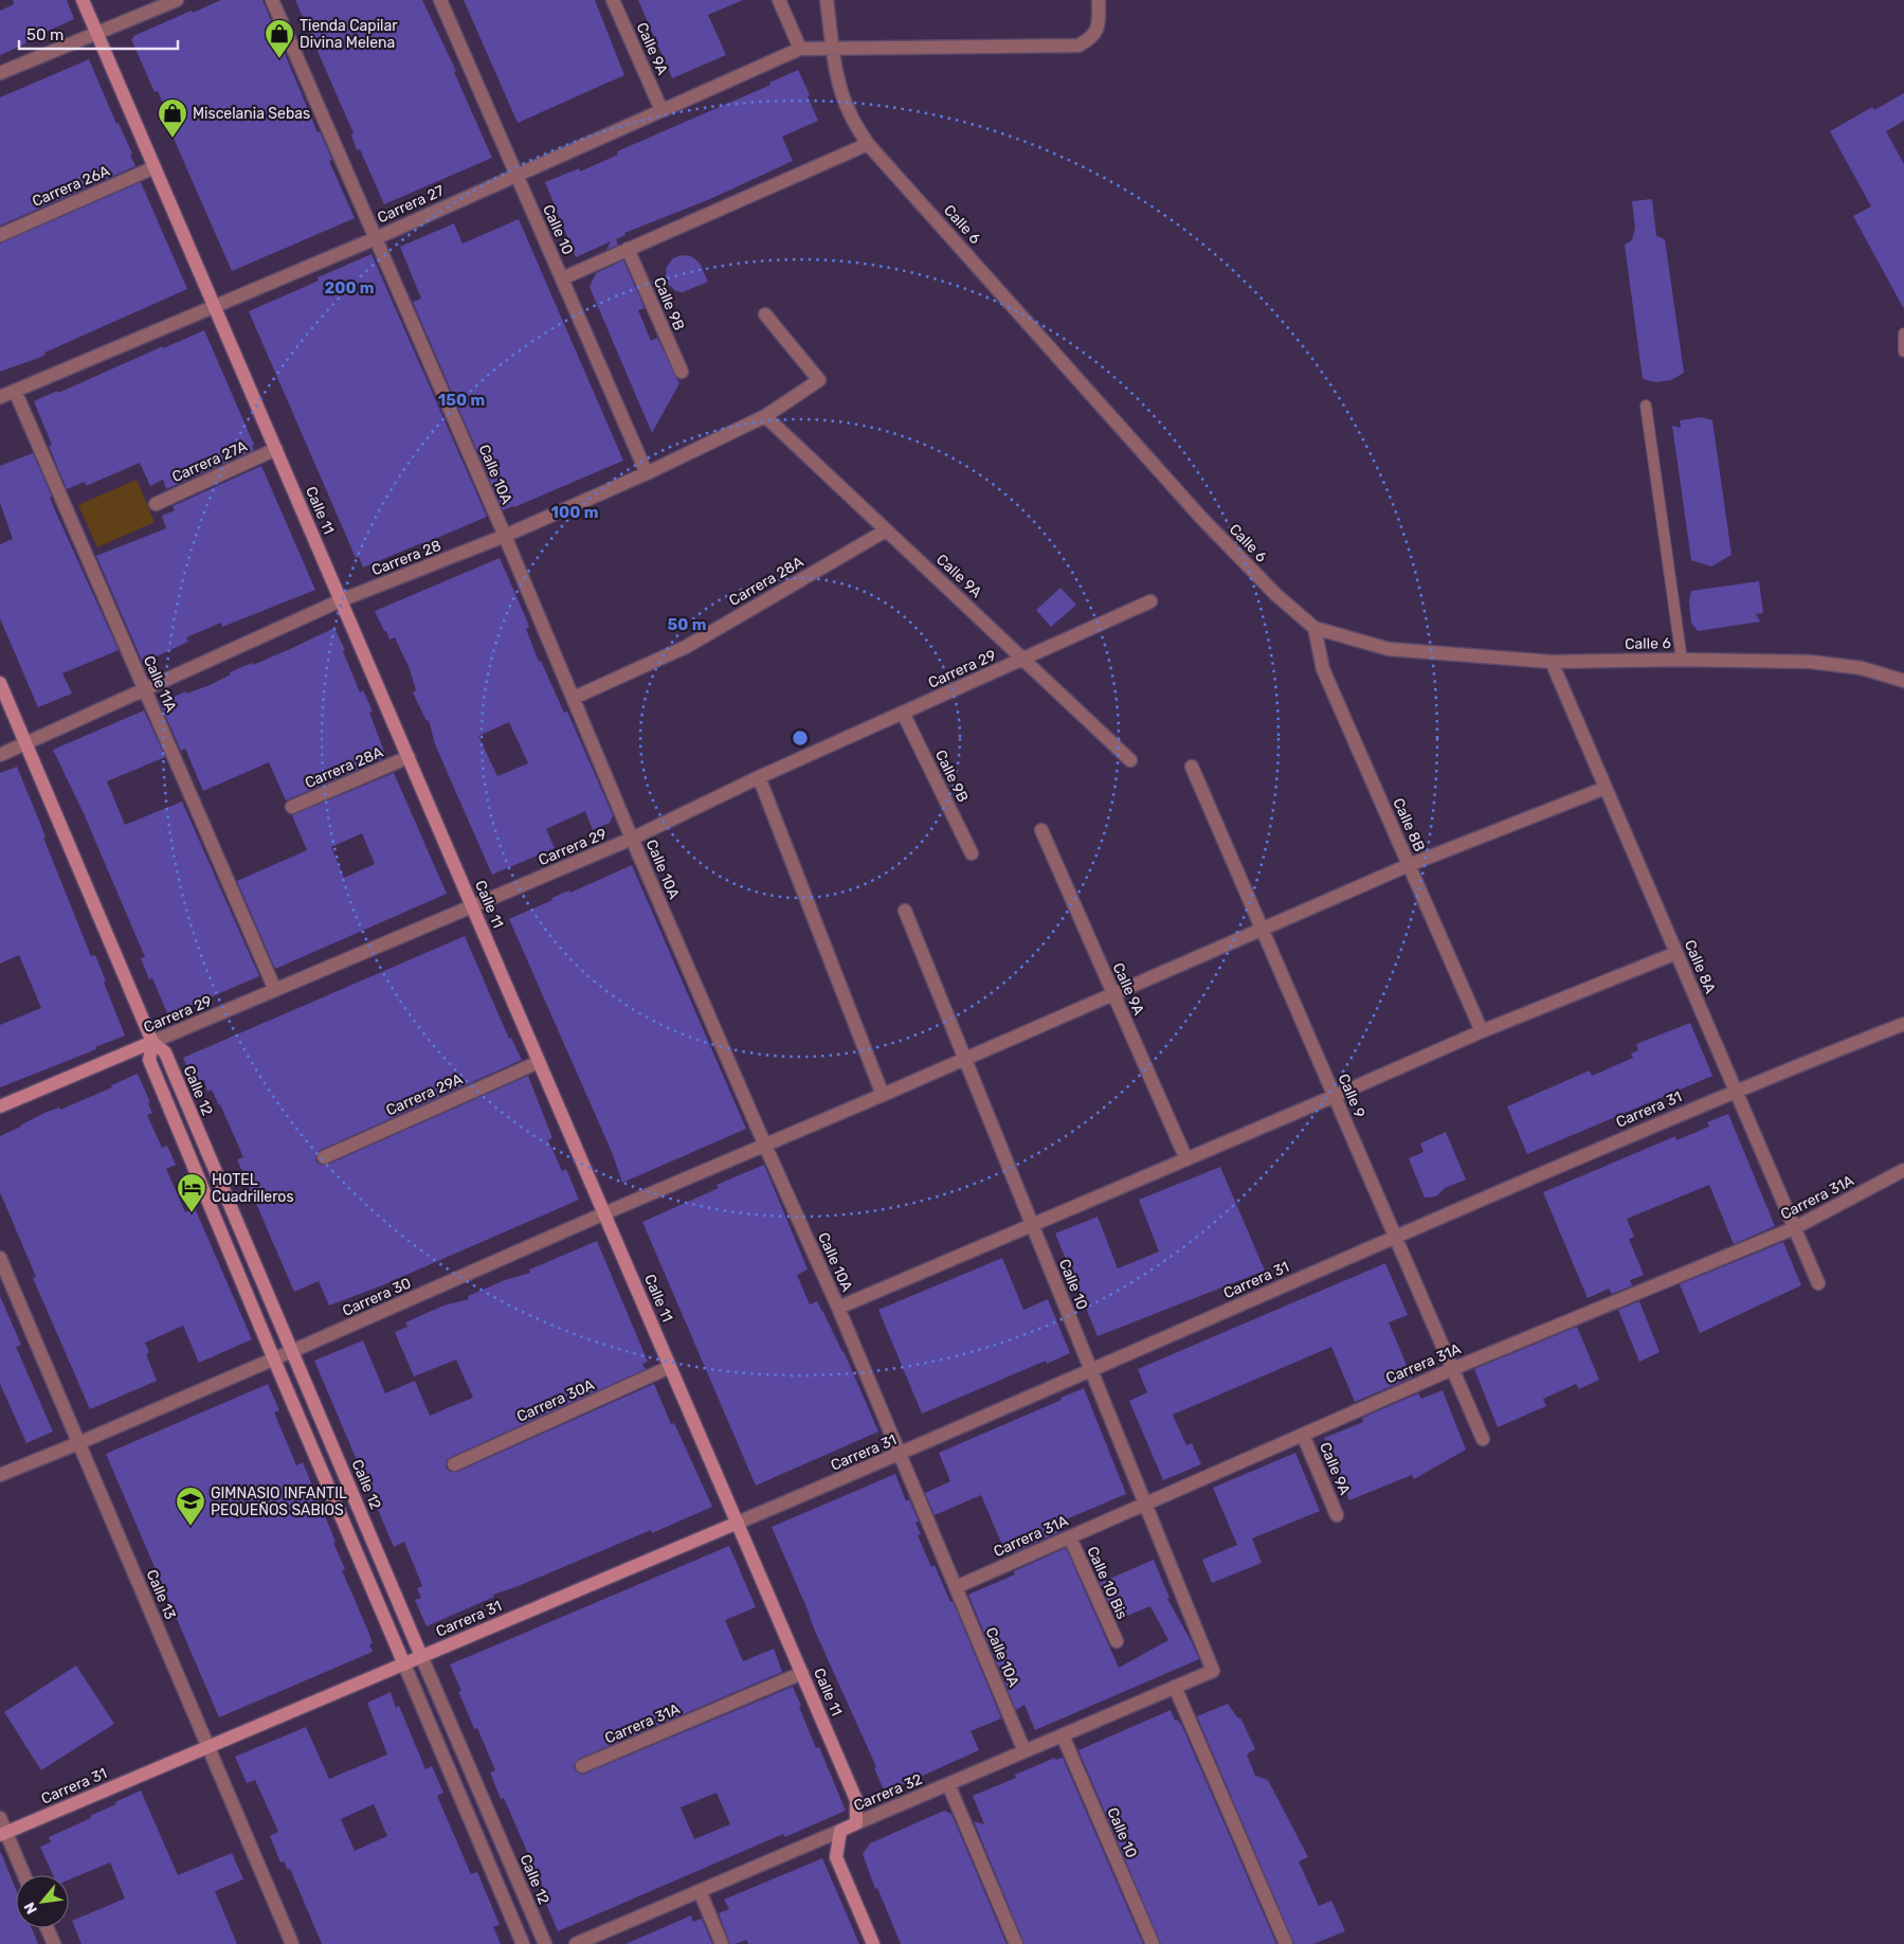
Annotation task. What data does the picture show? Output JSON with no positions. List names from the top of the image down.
{
  "streets": {
    "street": [
      "Calle 9A",
      "Carrera 26A",
      "Carrera 27",
      "Calle 6",
      "Calle 10",
      "Calle 9B",
      "Carrera 27A",
      "Calle 10A",
      "Calle 11",
      "Carrera 28",
      "Carrera 28A",
      "Carrera 29",
      "Calle 11A",
      "Calle 8B",
      "Calle 8A",
      "Calle 12",
      "Carrera 29A",
      "Calle 9",
      "Carrera 31",
      "Carrera 31A",
      "Carrera 30",
      "Carrera 30A",
      "Calle 10 Bis",
      "Calle 13",
      "Carrera 32"
    ]
  },
  "crossings": [
    ["Calle 9A", "Carrera 27"],
    ["Calle 9A", "Carrera 28"],
    ["Calle 9A", "Carrera 28A"],
    ["Calle 9A", "Carrera 29"],
    ["Calle 9A", "Carrera 31A"],
    ["Calle 9A", "Carrera 30"],
    ["Carrera 26A", "Calle 11"],
    ["Carrera 27", "Calle 6"],
    ["Carrera 27", "Calle 10"],
    ["Carrera 27", "Calle 10A"],
    ["Carrera 27", "Calle 11"],
    ["Carrera 27", "Calle 11A"],
    ["Calle 6", "Calle 8B"],
    ["Calle 6", "Calle 8A"],
    ["Calle 10", "Carrera 28"],
    ["Calle 10", "Carrera 31"],
    ["Calle 10", "Carrera 31A"],
    ["Calle 10", "Carrera 30"],
    ["Calle 10", "Carrera 32"],
    ["Calle 9B", "Carrera 29"],
    ["Carrera 27A", "Calle 11"],
    ["Calle 10A", "Carrera 28"],
    ["Calle 10A", "Carrera 28A"],
    ["Calle 10A", "Carrera 29"],
    ["Calle 10A", "Carrera 31"],
    ["Calle 10A", "Carrera 31A"],
    ["Calle 10A", "Carrera 30"],
    ["Calle 10A", "Carrera 32"],
    ["Calle 11", "Carrera 28"],
    ["Calle 11", "Carrera 28A"],
    ["Calle 11", "Carrera 29"],
    ["Calle 11", "Carrera 29A"],
    ["Calle 11", "Carrera 31"],
    ["Calle 11", "Carrera 31A"],
    ["Calle 11", "Carrera 30"],
    ["Calle 11", "Carrera 30A"],
    ["Calle 11", "Carrera 32"],
    ["Carrera 28", "Calle 11A"],
    ["Carrera 28", "Calle 12"],
    ["Carrera 29", "Calle 11A"],
    ["Carrera 29", "Calle 12"],
    ["Calle 8B", "Carrera 30"],
    ["Calle 8A", "Carrera 31"],
    ["Calle 8A", "Carrera 31A"],
    ["Calle 8A", "Carrera 30"],
    ["Calle 12", "Carrera 31"],
    ["Calle 12", "Carrera 30"],
    ["Calle 9", "Carrera 31"],
    ["Calle 9", "Carrera 31A"],
    ["Calle 9", "Carrera 30"],
    ["Carrera 31", "Calle 13"],
    ["Carrera 31A", "Calle 10 Bis"],
    ["Carrera 30", "Calle 13"]
  ],
  "places": {
    "shop": ["Tienda Capilar Divina Melena", "Miscelania Sebas"],
    "hotel": ["HOTEL Cuadrilleros"],
    "school or university": ["GIMNASIO INFANTIL PEQUEÑOS SABIOS"]
  },
  "scale_bar": "50 m",
  "north": "bottom left",
  "rings": [
    "200 m",
    "150 m",
    "100 m",
    "50 m"
  ]
}
